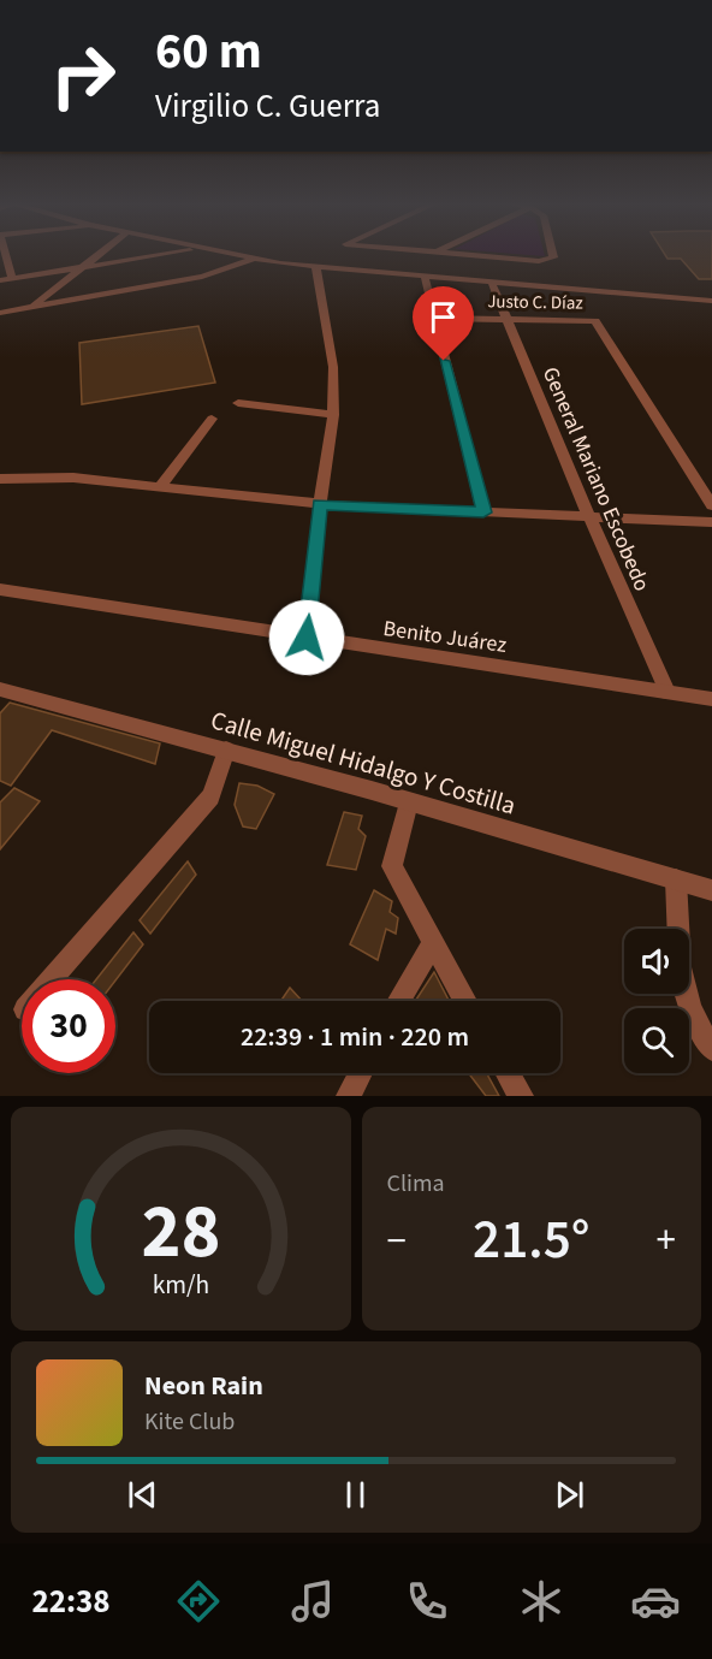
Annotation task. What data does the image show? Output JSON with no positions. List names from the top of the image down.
{
  "streets": {
    "street": [
      "Justo C. Díaz",
      "General Mariano Escobedo",
      "Benito Juárez",
      "Calle Miguel Hidalgo Y Costilla"
    ]
  },
  "crossings": [
    ["Justo C. Díaz", "General Mariano Escobedo"],
    ["General Mariano Escobedo", "Benito Juárez"]
  ],
  "page": {
    "turn": ["60 m", "Virgilio C. Guerra"],
    "limit": "30",
    "trip": "22:39 · 1 min · 220 m",
    "tile": "Clima",
    "heat": ["−", "21.5°", "+"],
    "song": ["Neon Rain", "Kite Club"],
    "tabs": "22:38",
    "gauge": ["28", "km/h"]
  }
}
